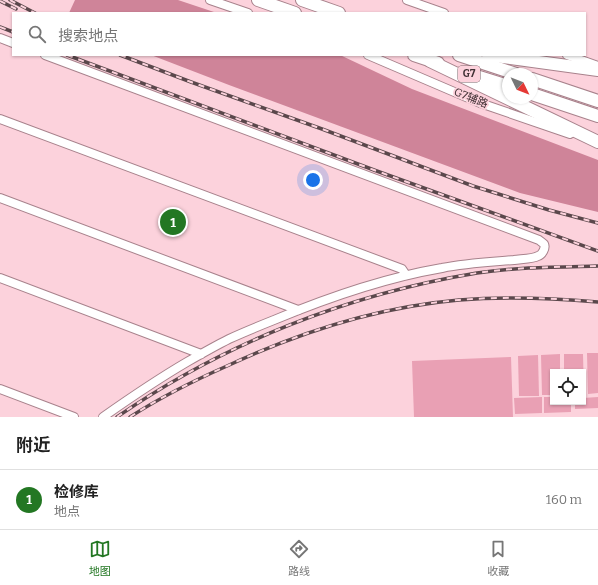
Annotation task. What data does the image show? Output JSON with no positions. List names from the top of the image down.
{
  "streets": {
    "highway": ["G7"],
    "street": ["G7辅路"]
  },
  "north": "bottom right",
  "page": {
    "search": "搜索地点",
    "pins": "1",
    "heading": "附近",
    "list": [
      {
        "mark": "1",
        "name": "检修库",
        "note": "地点",
        "value": "160 m"
      }
    ],
    "nav": ["地图", "路线", "收藏"]
  }
}
